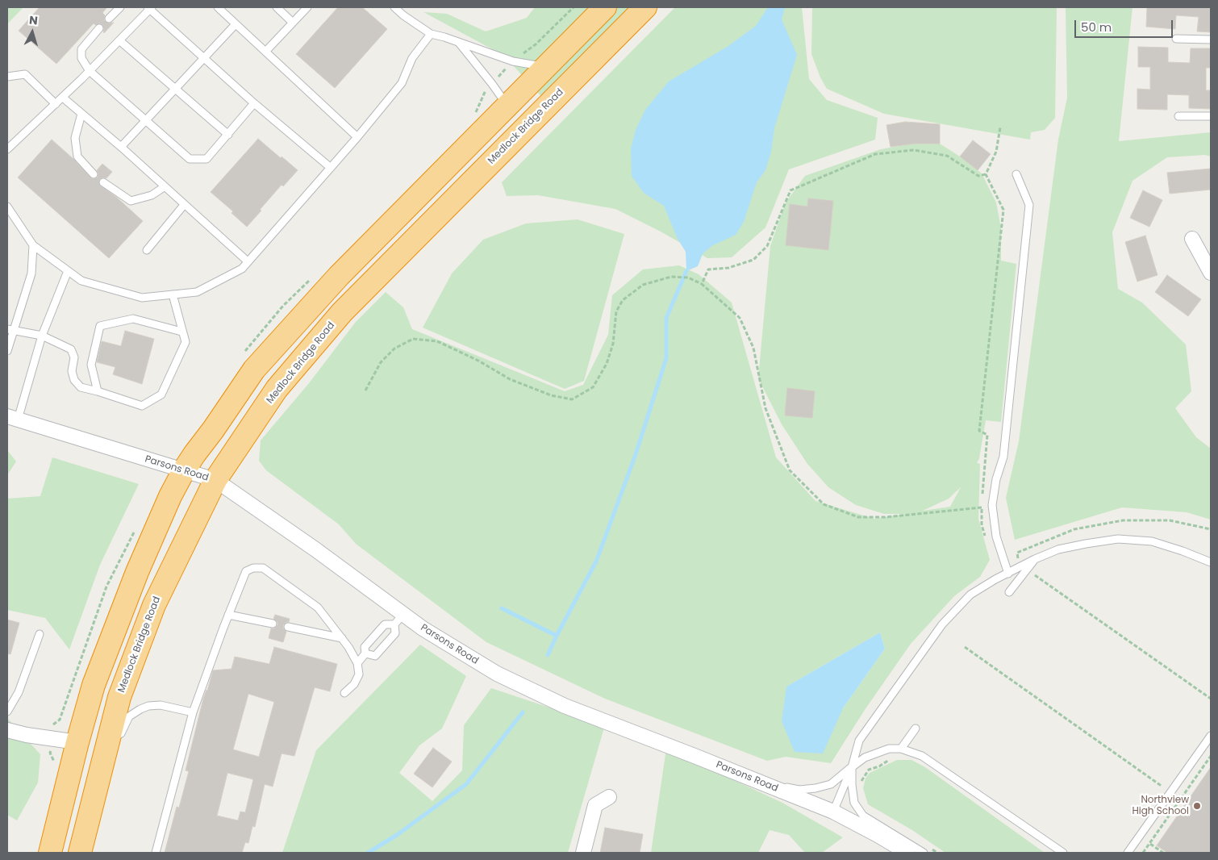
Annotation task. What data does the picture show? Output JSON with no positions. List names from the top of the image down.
{
  "streets": {
    "highway": ["Medlock Bridge Road"],
    "street": ["Parsons Road"]
  },
  "crossings": [
    ["Medlock Bridge Road", "Parsons Road"]
  ],
  "places": ["Northview High School"],
  "scale_bar": "50 m",
  "north": "top"
}
